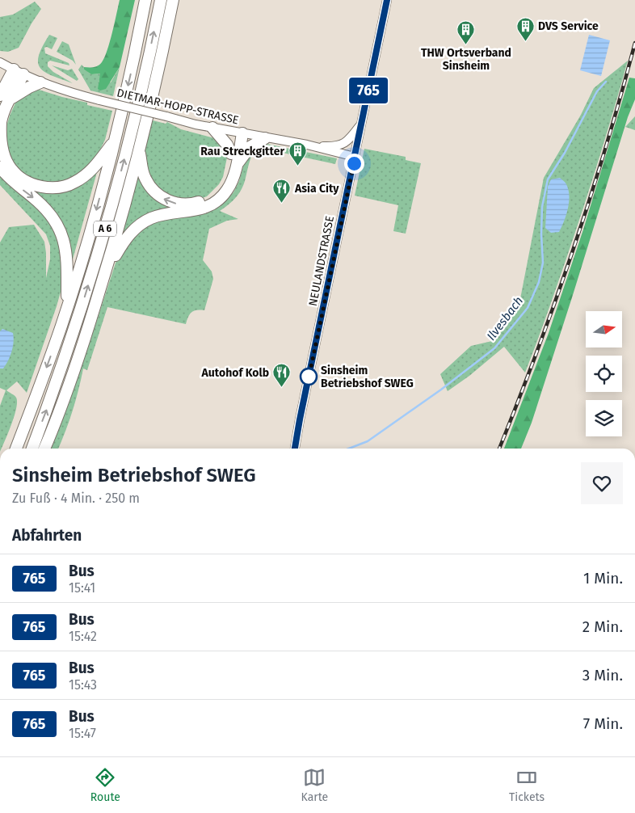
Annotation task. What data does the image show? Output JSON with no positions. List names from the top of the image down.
{
  "streets": {
    "highway": ["A 6"],
    "street": ["DIETMAR-HOPP-STRASSE", "NEULANDSTRASSE"]
  },
  "crossings": [
    ["DIETMAR-HOPP-STRASSE", "NEULANDSTRASSE"]
  ],
  "water": ["Ilvesbach"],
  "places": {
    "building": ["DVS Service", "THW Ortsverband Sinsheim", "Rau Streckgitter"],
    "restaurant": ["Asia City", "Autohof Kolb"],
    "other": ["Sinsheim Betriebshof SWEG"]
  },
  "lines": ["bus line 765"],
  "north": "right",
  "page": {
    "on_map": "765",
    "heading": [
      ["Sinsheim Betriebshof SWEG", "Zu Fuß · 4 Min. · 250 m"],
      "Abfahrten"
    ],
    "list": [
      {
        "mark": "765",
        "name": "Bus",
        "note": "15:41",
        "value": "1 Min."
      },
      {
        "mark": "765",
        "name": "Bus",
        "note": "15:42",
        "value": "2 Min."
      },
      {
        "mark": "765",
        "name": "Bus",
        "note": "15:43",
        "value": "3 Min."
      },
      {
        "mark": "765",
        "name": "Bus",
        "note": "15:47",
        "value": "7 Min."
      }
    ],
    "tabs": ["Route", "Karte", "Tickets"]
  }
}
